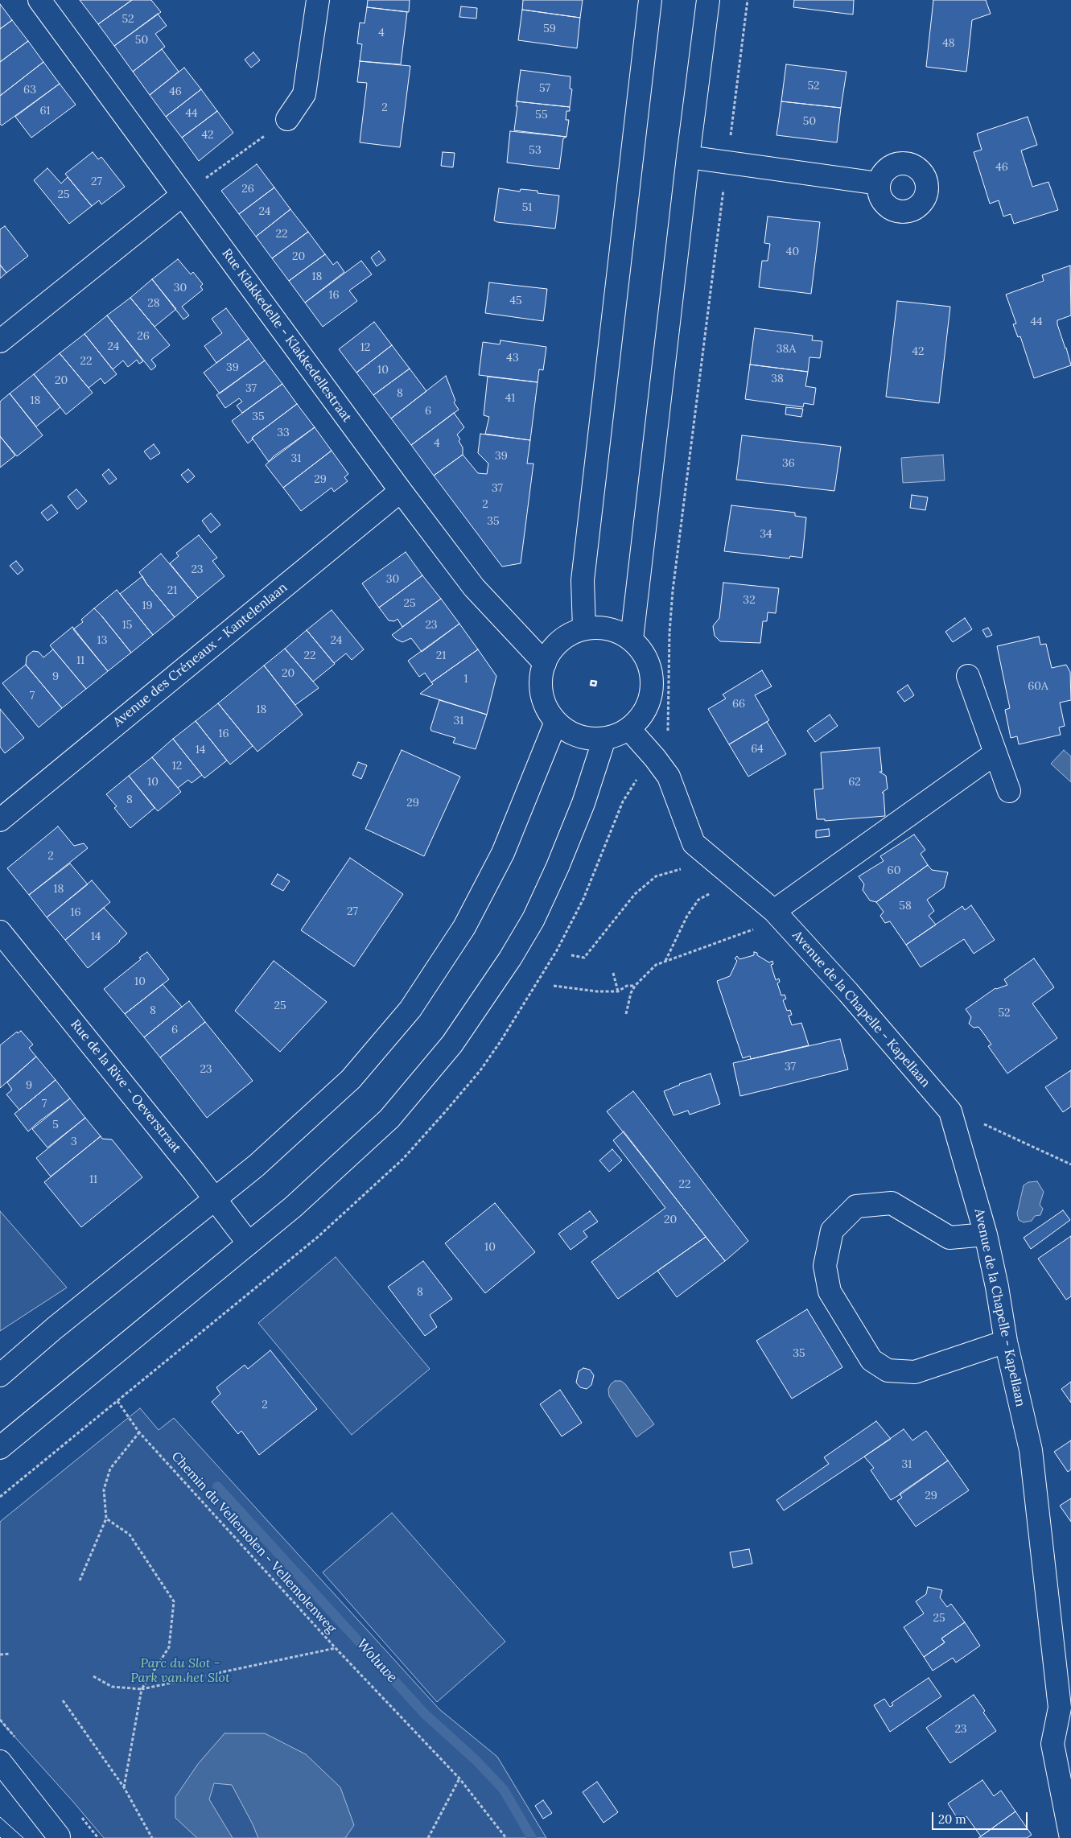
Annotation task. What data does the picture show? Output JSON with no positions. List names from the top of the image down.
{
  "streets": {
    "main road": [
      "Rue Klakkedelle - Klakkedellestraat",
      "Avenue des Créneaux - Kantelenlaan",
      "Avenue de la Chapelle - Kapellaan",
      "Rue de la Rive - Oeverstraat"
    ],
    "path": ["Chemin du Vellemolen - Vellemolenweg"]
  },
  "crossings": [
    ["Rue Klakkedelle - Klakkedellestraat", "Avenue des Créneaux - Kantelenlaan"],
    ["Rue Klakkedelle - Klakkedellestraat", "Avenue de la Chapelle - Kapellaan"]
  ],
  "water": ["Woluwe"],
  "parks": ["Parc du Slot - Park van het Slot"],
  "house_numbers": [
    "52",
    "59",
    "4",
    "50",
    "48",
    "52",
    "57",
    "63",
    "46",
    "2",
    "61",
    "44",
    "55",
    "50",
    "42",
    "53",
    "46",
    "27",
    "26",
    "25",
    "51",
    "24",
    "22",
    "40",
    "20",
    "18",
    "30",
    "16",
    "45",
    "28",
    "44",
    "26",
    "24",
    "12",
    "38A",
    "42",
    "43",
    "22",
    "39",
    "10",
    "38",
    "20",
    "37",
    "8",
    "41",
    "18",
    "6",
    "35",
    "33",
    "4",
    "39",
    "31",
    "36",
    "29",
    "37",
    "2",
    "35",
    "34",
    "23",
    "30",
    "21",
    "32",
    "25",
    "19",
    "15",
    "23",
    "13",
    "24",
    "22",
    "21",
    "11",
    "20",
    "9",
    "1",
    "60A",
    "7",
    "66",
    "18",
    "31",
    "16",
    "64",
    "14",
    "12",
    "10",
    "62",
    "8",
    "29",
    "2",
    "60",
    "18",
    "58",
    "27",
    "16",
    "14",
    "10",
    "25",
    "8",
    "52",
    "6",
    "37",
    "23",
    "9",
    "7",
    "5",
    "3",
    "11",
    "22",
    "20",
    "10",
    "8",
    "35",
    "2",
    "31",
    "29",
    "25",
    "23"
  ],
  "scale_bar": "20 m"
}
